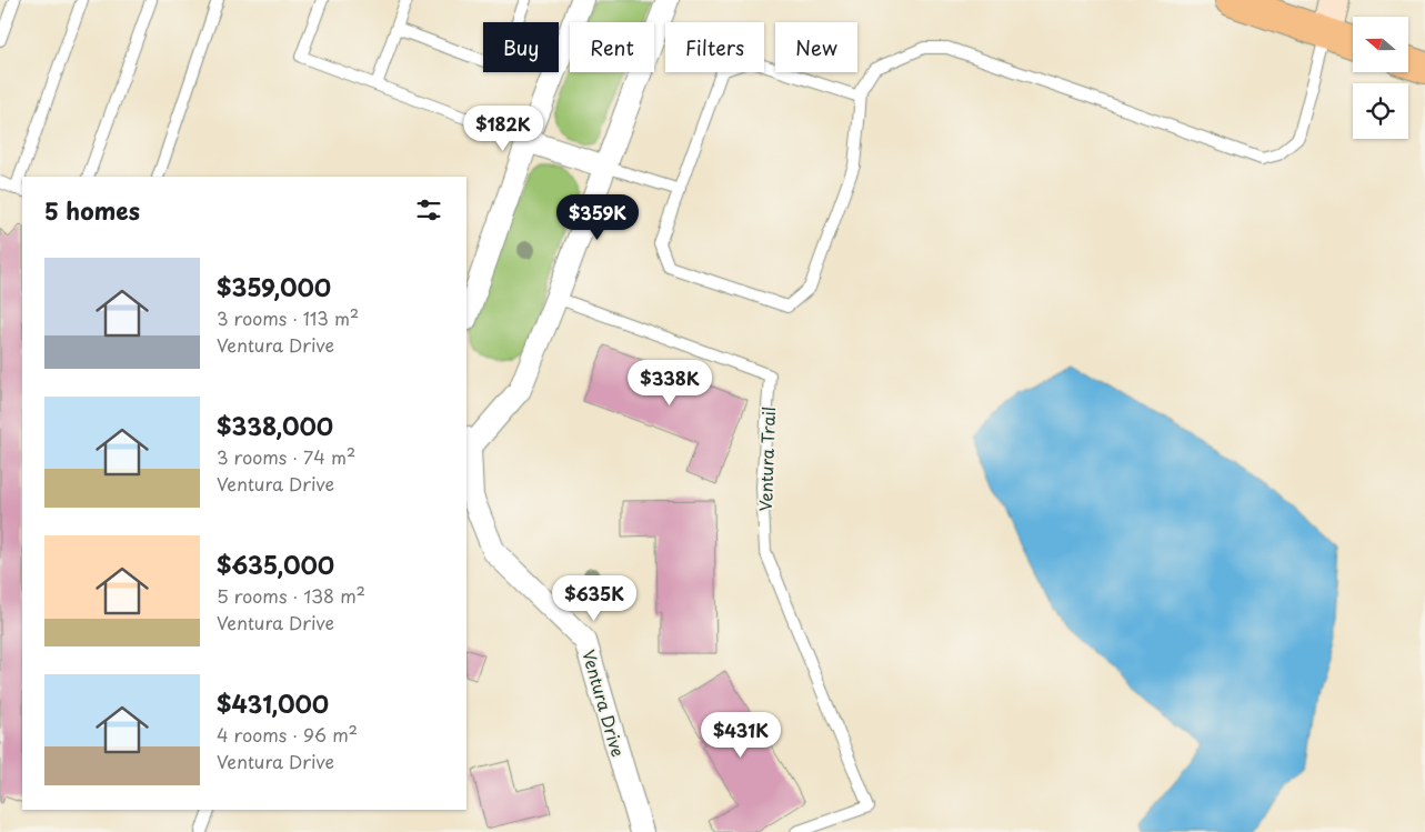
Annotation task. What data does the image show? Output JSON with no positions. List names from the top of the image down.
{
  "streets": {
    "street": ["Ventura Drive"],
    "lane": ["Ventura Trail"]
  },
  "crossings": [
    ["Ventura Trail", "Ventura Drive"]
  ],
  "north": "left",
  "page": {
    "chip": [
      "Buy",
      "Rent",
      "Filters",
      "New"
    ],
    "price": [
      "$182K",
      "$359K",
      "$338K",
      "$635K",
      "$431K"
    ],
    "heading": "5 homes",
    "list": [
      {
        "name": "$359,000",
        "note": "3 rooms · 113 m² · Ventura Drive"
      },
      {
        "name": "$338,000",
        "note": "3 rooms · 74 m² · Ventura Drive"
      },
      {
        "name": "$635,000",
        "note": "5 rooms · 138 m² · Ventura Drive"
      },
      {
        "name": "$431,000",
        "note": "4 rooms · 96 m² · Ventura Drive"
      }
    ]
  }
}
